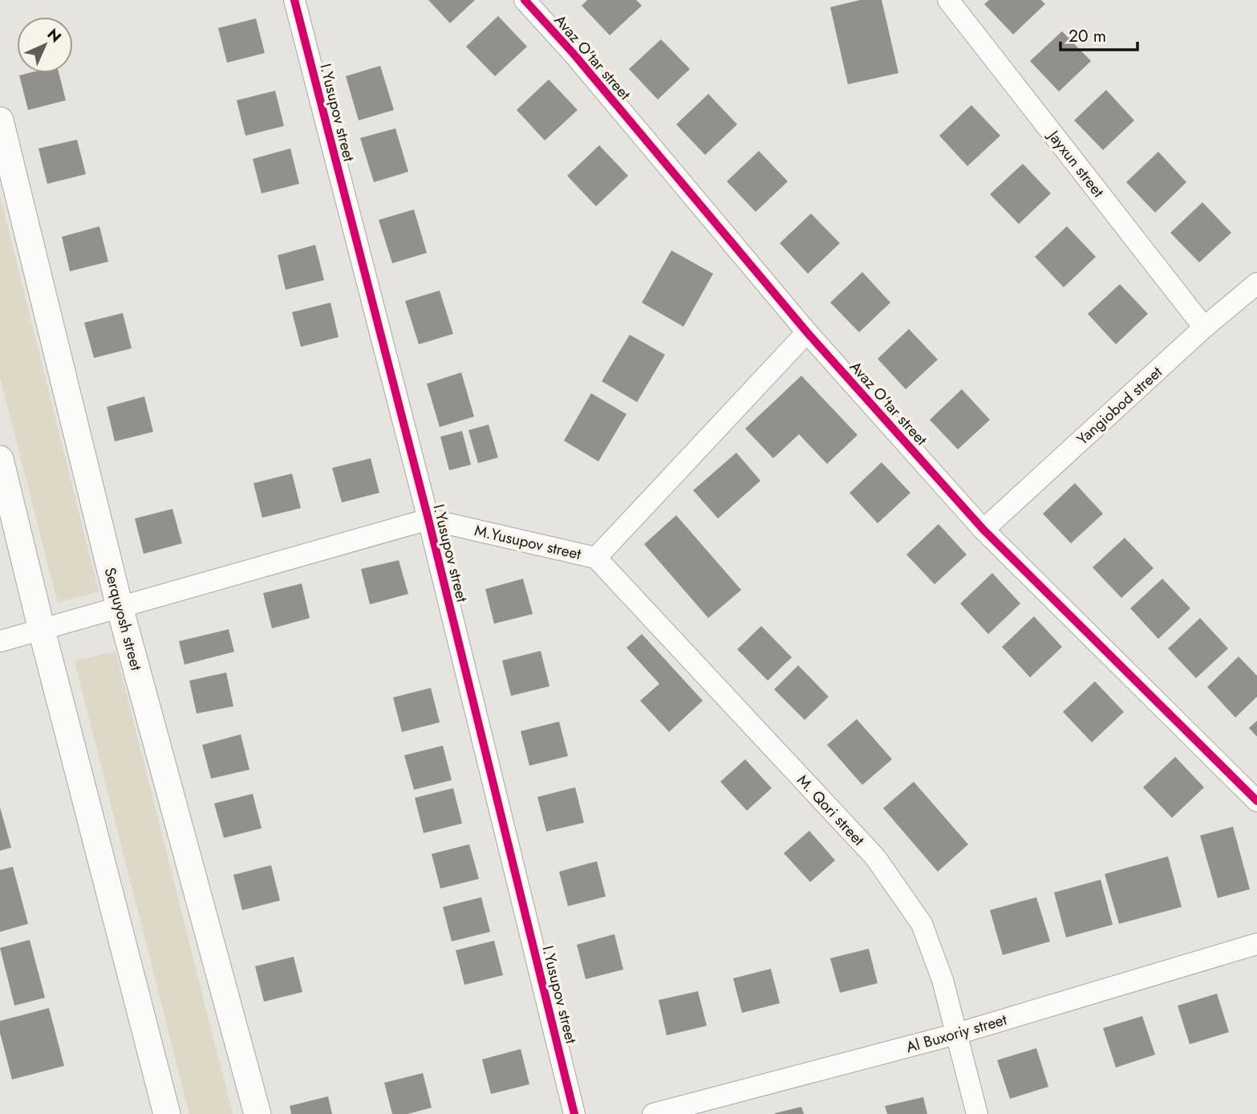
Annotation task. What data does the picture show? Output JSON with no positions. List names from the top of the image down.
{
  "streets": {
    "street": [
      "Avaz O'tar street",
      "I.Yusupov street",
      "Jayxun street",
      "Yangiobod street",
      "M.Yusupov street",
      "Serquyosh street",
      "M. Qori street",
      "Al Buxoriy street"
    ]
  },
  "crossings": [
    ["Avaz O'tar street", "Yangiobod street"],
    ["Avaz O'tar street", "M.Yusupov street"],
    ["I.Yusupov street", "M.Yusupov street"],
    ["Jayxun street", "Yangiobod street"],
    ["M.Yusupov street", "Serquyosh street"],
    ["M.Yusupov street", "M. Qori street"],
    ["M. Qori street", "Al Buxoriy street"]
  ],
  "scale_bar": "20 m",
  "north": "top right"
}
